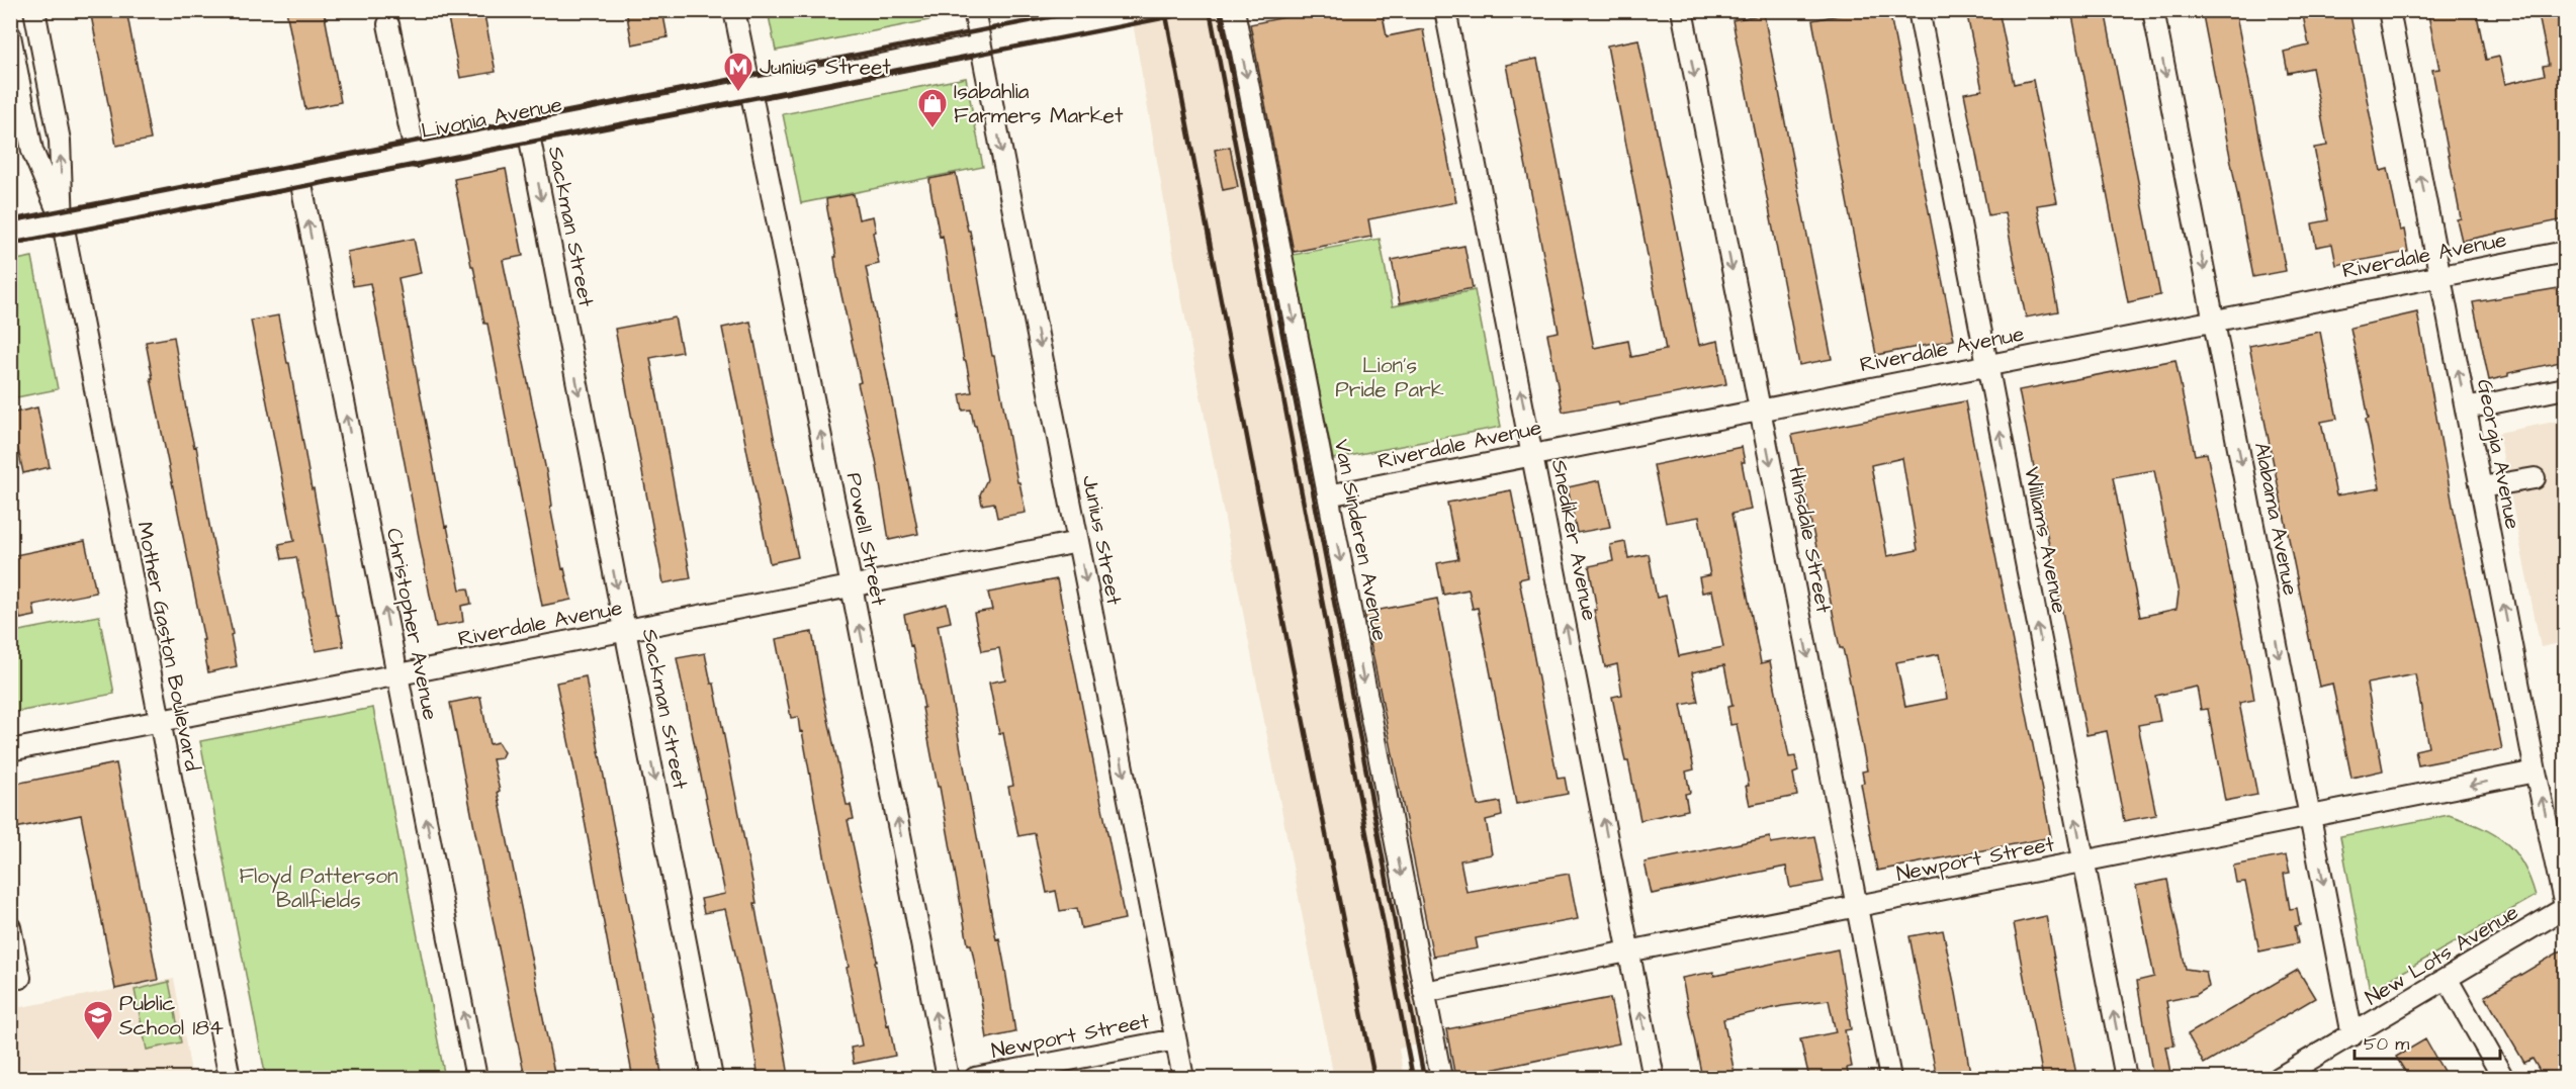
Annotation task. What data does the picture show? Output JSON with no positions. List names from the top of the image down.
{
  "streets": {
    "street": [
      "Livonia Avenue",
      "Sackman Street",
      "Riverdale Avenue",
      "Georgia Avenue",
      "Alabama Avenue",
      "Powell Street",
      "Junius Street",
      "Van Sinderen Avenue",
      "Snediker Avenue",
      "Hinsdale Street",
      "Williams Avenue",
      "Christopher Avenue",
      "Mother Gaston Boulevard",
      "Newport Street",
      "New Lots Avenue"
    ]
  },
  "crossings": [
    ["Livonia Avenue", "Sackman Street"],
    ["Livonia Avenue", "Powell Street"],
    ["Livonia Avenue", "Junius Street"],
    ["Livonia Avenue", "Christopher Avenue"],
    ["Livonia Avenue", "Mother Gaston Boulevard"],
    ["Sackman Street", "Riverdale Avenue"],
    ["Riverdale Avenue", "Georgia Avenue"],
    ["Riverdale Avenue", "Alabama Avenue"],
    ["Riverdale Avenue", "Powell Street"],
    ["Riverdale Avenue", "Junius Street"],
    ["Riverdale Avenue", "Van Sinderen Avenue"],
    ["Riverdale Avenue", "Snediker Avenue"],
    ["Riverdale Avenue", "Hinsdale Street"],
    ["Riverdale Avenue", "Williams Avenue"],
    ["Riverdale Avenue", "Christopher Avenue"],
    ["Riverdale Avenue", "Mother Gaston Boulevard"],
    ["Georgia Avenue", "Newport Street"],
    ["Georgia Avenue", "New Lots Avenue"],
    ["Alabama Avenue", "Newport Street"],
    ["Alabama Avenue", "New Lots Avenue"],
    ["Junius Street", "Newport Street"],
    ["Van Sinderen Avenue", "Newport Street"],
    ["Snediker Avenue", "Newport Street"],
    ["Hinsdale Street", "Newport Street"],
    ["Williams Avenue", "Newport Street"]
  ],
  "one_way": [
    "Sackman Street",
    "Georgia Avenue",
    "Alabama Avenue",
    "Powell Street",
    "Junius Street",
    "Van Sinderen Avenue",
    "Snediker Avenue",
    "Hinsdale Street",
    "Williams Avenue",
    "Christopher Avenue"
  ],
  "parks": ["Lion's Pride Park", "Floyd Patterson Ballfields"],
  "places": {
    "metro station": ["Junius Street"],
    "shop": ["Isabahlia Farmers Market"],
    "school or university": ["Public School 184"]
  },
  "scale_bar": "50 m"
}
